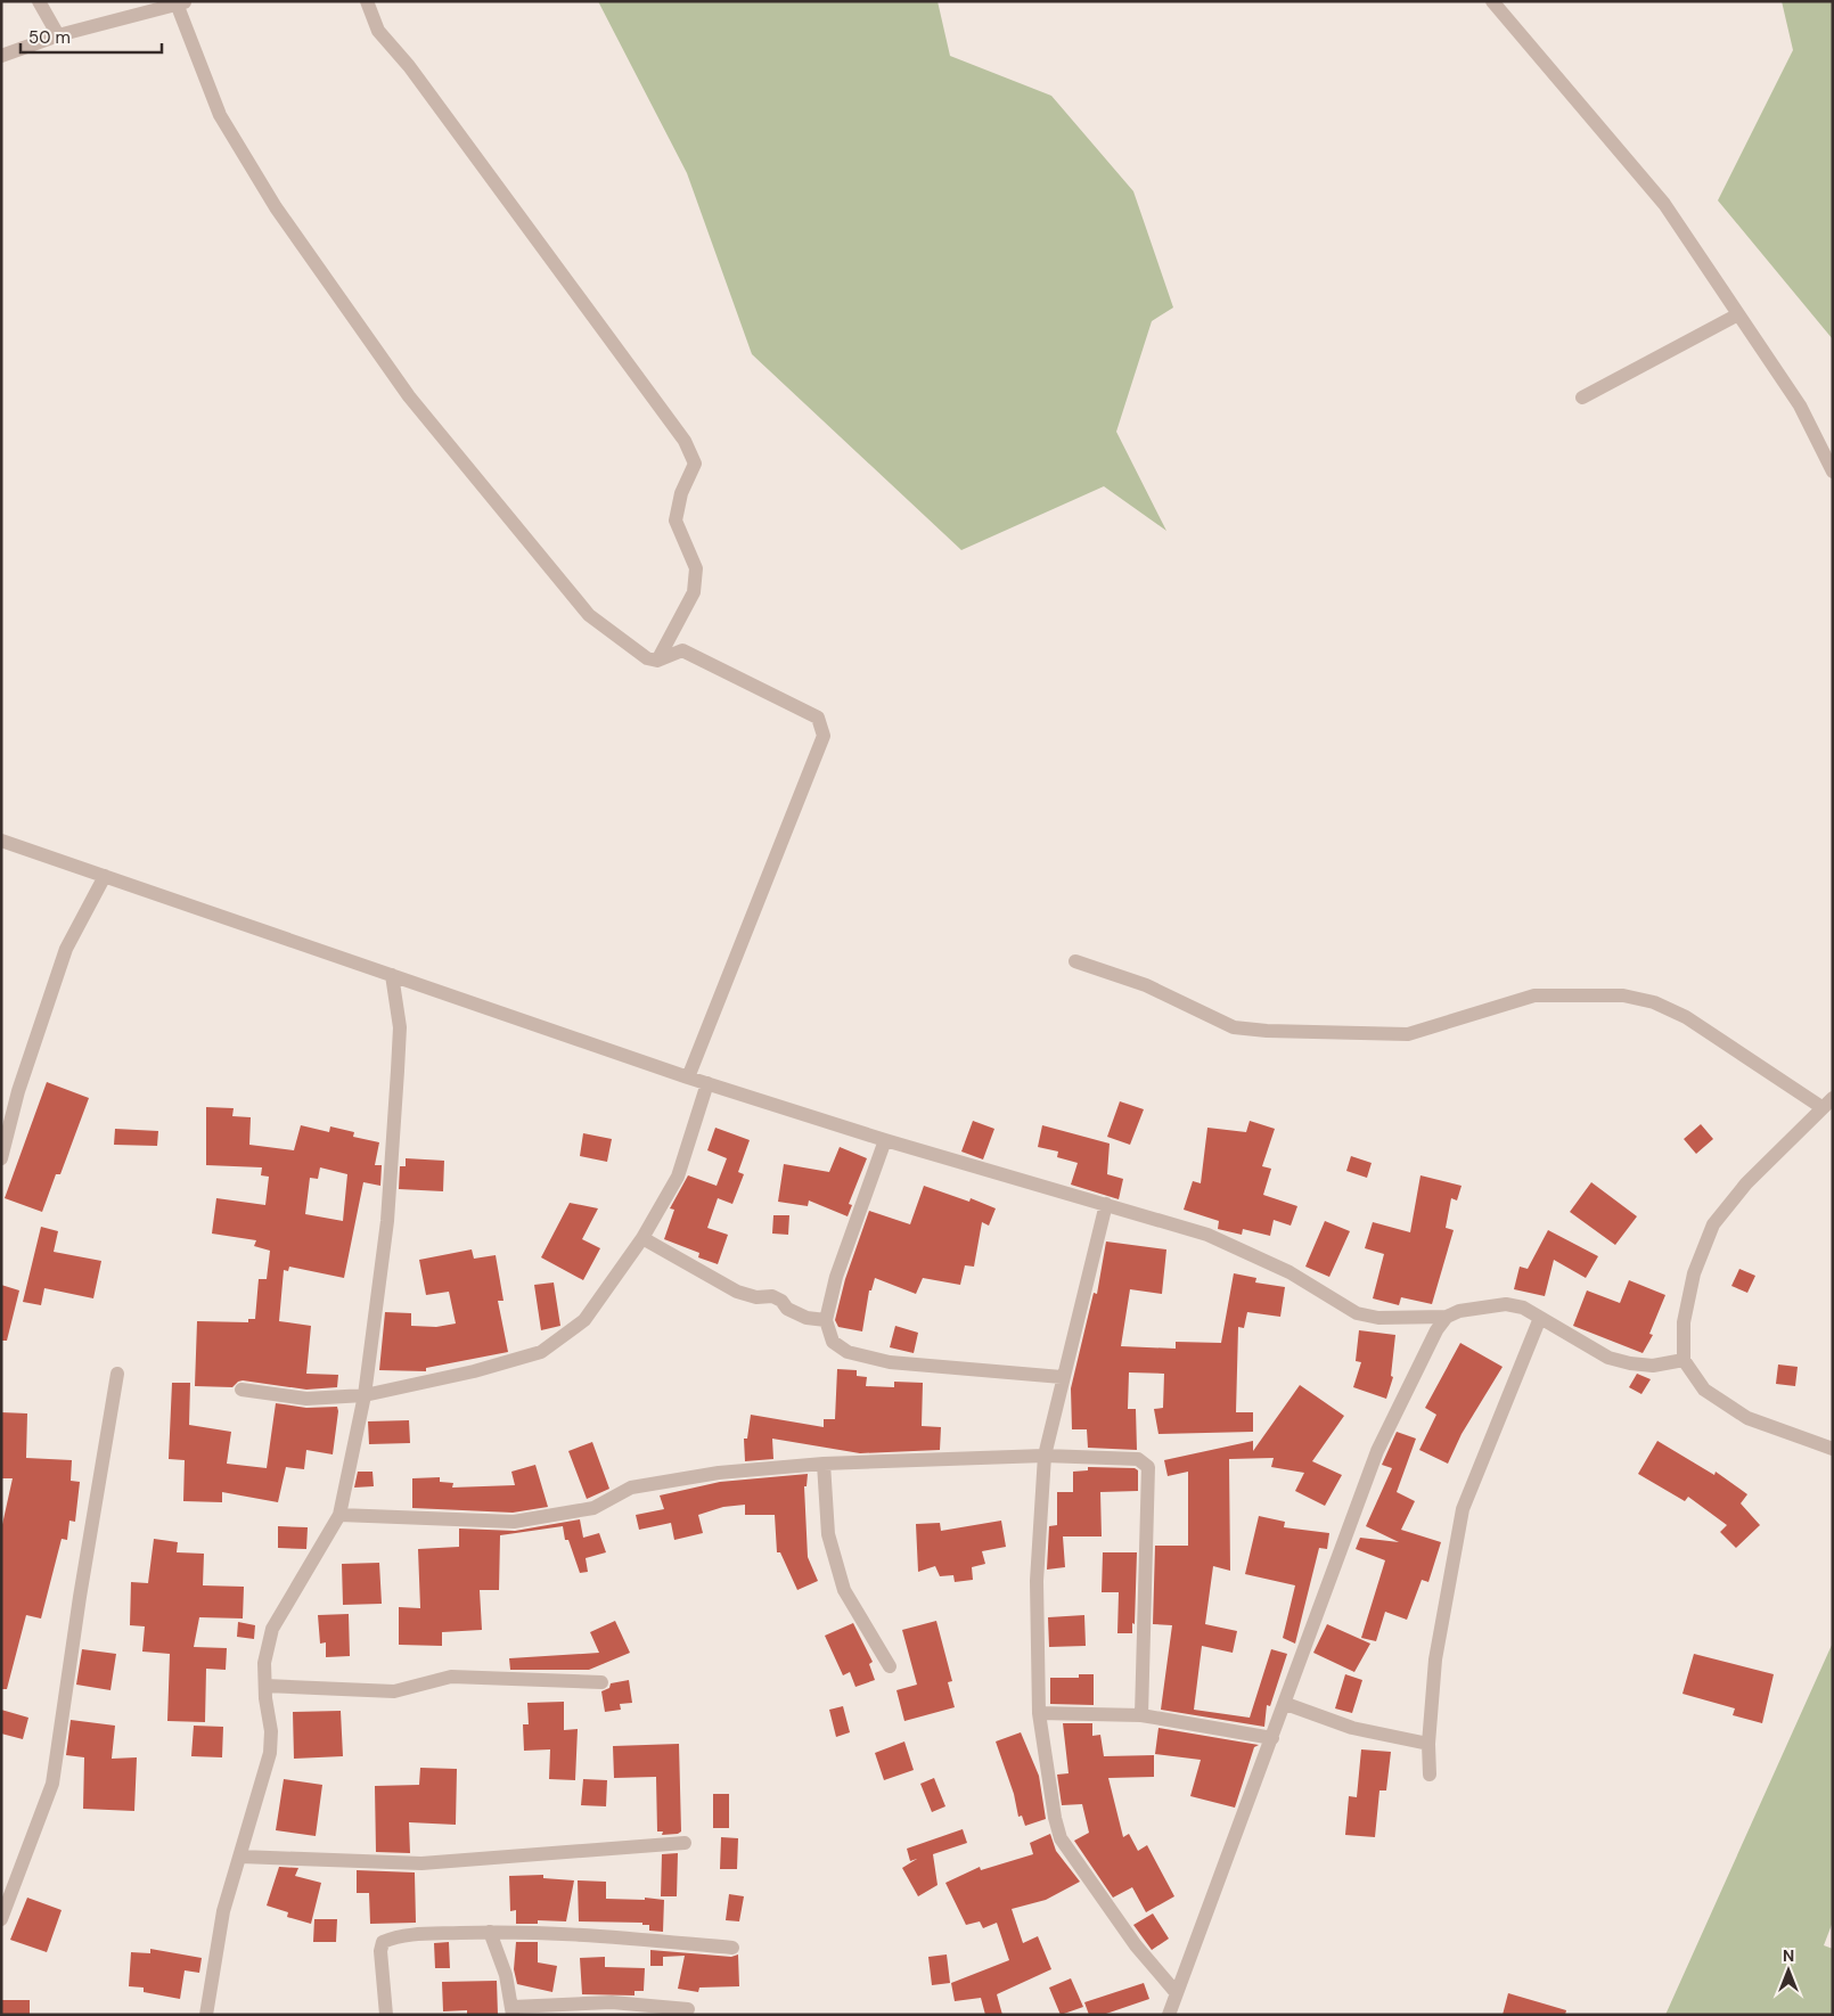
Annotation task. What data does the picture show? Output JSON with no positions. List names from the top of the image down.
{
  "scale_bar": "50 m",
  "north": "top"
}
